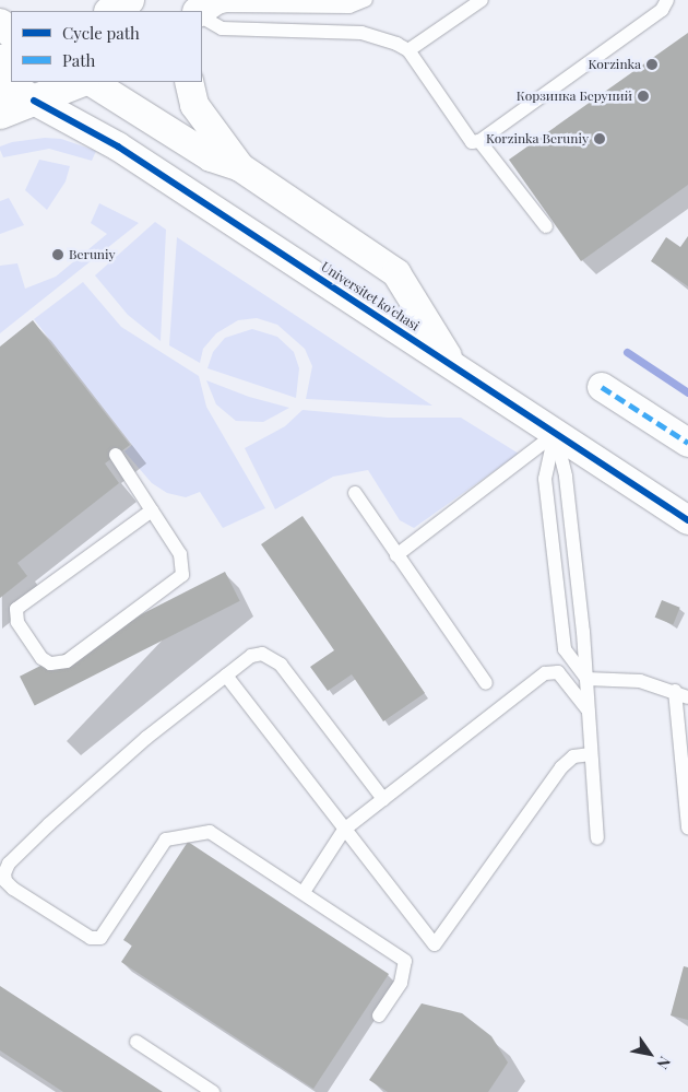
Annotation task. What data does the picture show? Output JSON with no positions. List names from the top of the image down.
{
  "streets": {
    "street": ["Universitet ko'chasi"]
  },
  "places": [
    "Korzinka",
    "Корзинка Беруний",
    "Korzinka Beruniy",
    "Beruniy"
  ],
  "legend": ["Cycle path", "Path"],
  "north": "bottom right"
}
